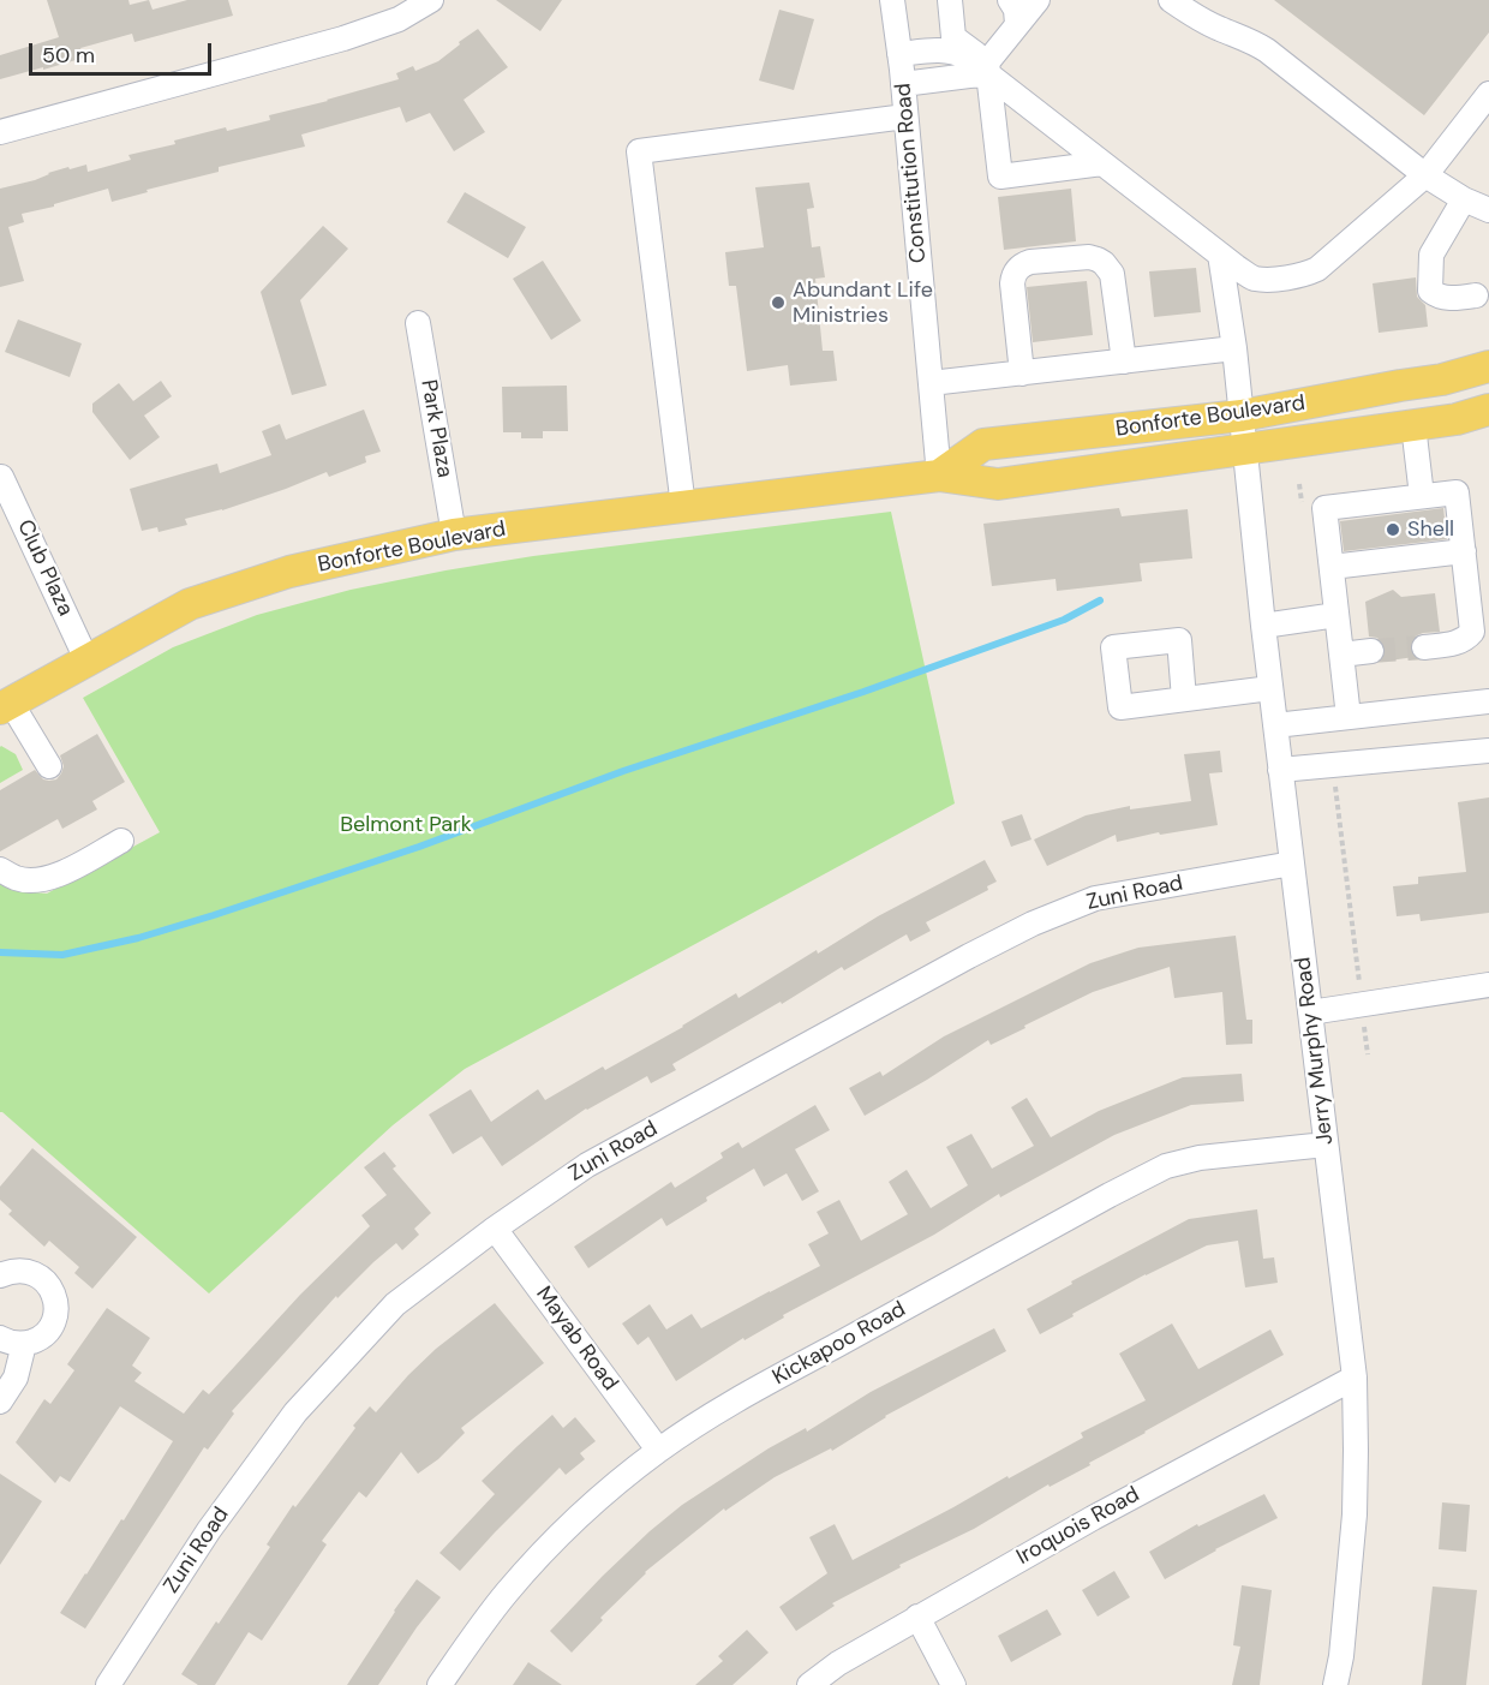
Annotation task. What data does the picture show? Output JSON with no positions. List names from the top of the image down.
{
  "streets": {
    "main road": ["Bonforte Boulevard"],
    "street": [
      "Constitution Road",
      "Park Plaza",
      "Club Plaza",
      "Zuni Road",
      "Jerry Murphy Road",
      "Mayab Road",
      "Kickapoo Road",
      "Iroquois Road"
    ]
  },
  "crossings": [
    ["Constitution Road", "Bonforte Boulevard"],
    ["Bonforte Boulevard", "Park Plaza"],
    ["Bonforte Boulevard", "Club Plaza"],
    ["Bonforte Boulevard", "Jerry Murphy Road"],
    ["Zuni Road", "Jerry Murphy Road"],
    ["Zuni Road", "Mayab Road"],
    ["Jerry Murphy Road", "Kickapoo Road"],
    ["Jerry Murphy Road", "Iroquois Road"],
    ["Mayab Road", "Kickapoo Road"]
  ],
  "parks": ["Belmont Park"],
  "places": ["Abundant Life Ministries", "Shell"],
  "scale_bar": "50 m"
}
